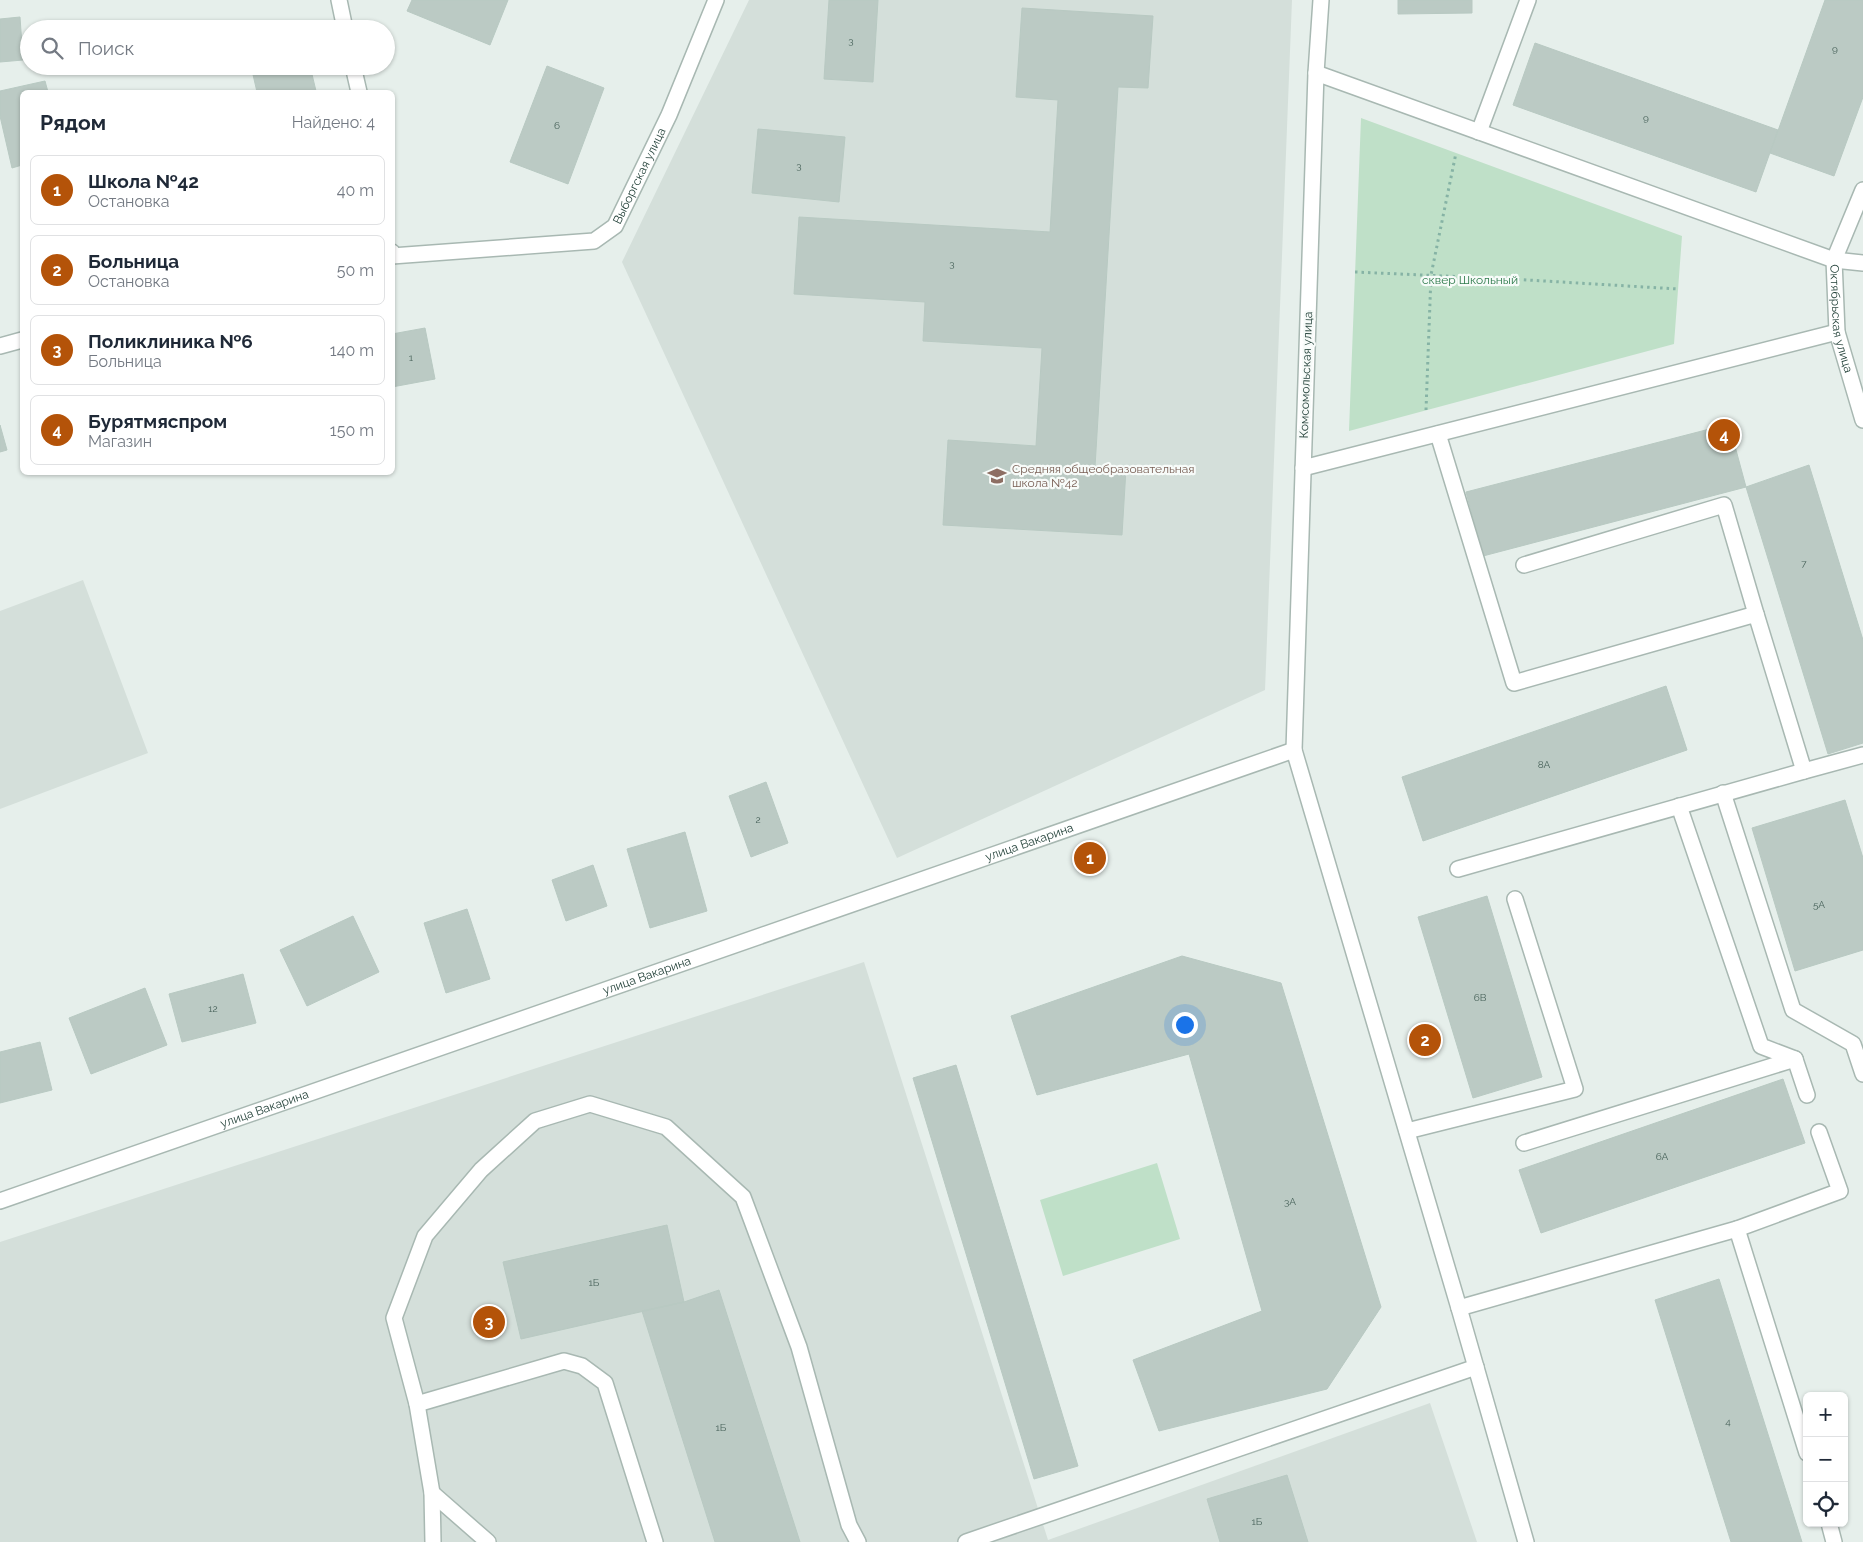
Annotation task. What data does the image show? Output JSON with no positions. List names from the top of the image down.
{
  "streets": {
    "street": [
      "Выборгская улица",
      "Октябрьская улица",
      "Комсомольская улица",
      "улица Вакарина"
    ]
  },
  "crossings": [
    ["Комсомольская улица", "улица Вакарина"]
  ],
  "parks": ["сквер Школьный"],
  "places": {
    "school or university": ["Средняя общеобразовательная школа №42"]
  },
  "house_numbers": [
    "3",
    "9",
    "9",
    "6",
    "3",
    "3",
    "1",
    "7",
    "8А",
    "2",
    "5А",
    "6В",
    "12",
    "6А",
    "3А",
    "1Б",
    "4",
    "1Б",
    "1Б"
  ],
  "page": {
    "search": "Поиск",
    "heading": ["Рядом", "Найдено: 4"],
    "list": [
      {
        "mark": "1",
        "name": "Школа №42",
        "note": "Остановка",
        "value": "40 m"
      },
      {
        "mark": "2",
        "name": "Больница",
        "note": "Остановка",
        "value": "50 m"
      },
      {
        "mark": "3",
        "name": "Поликлиника №6",
        "note": "Больница",
        "value": "140 m"
      },
      {
        "mark": "4",
        "name": "Бурятмяспром",
        "note": "Магазин",
        "value": "150 m"
      }
    ],
    "pins": [
      "4",
      "1",
      "2",
      "3"
    ],
    "map_buttons": ["+", "−"]
  }
}
